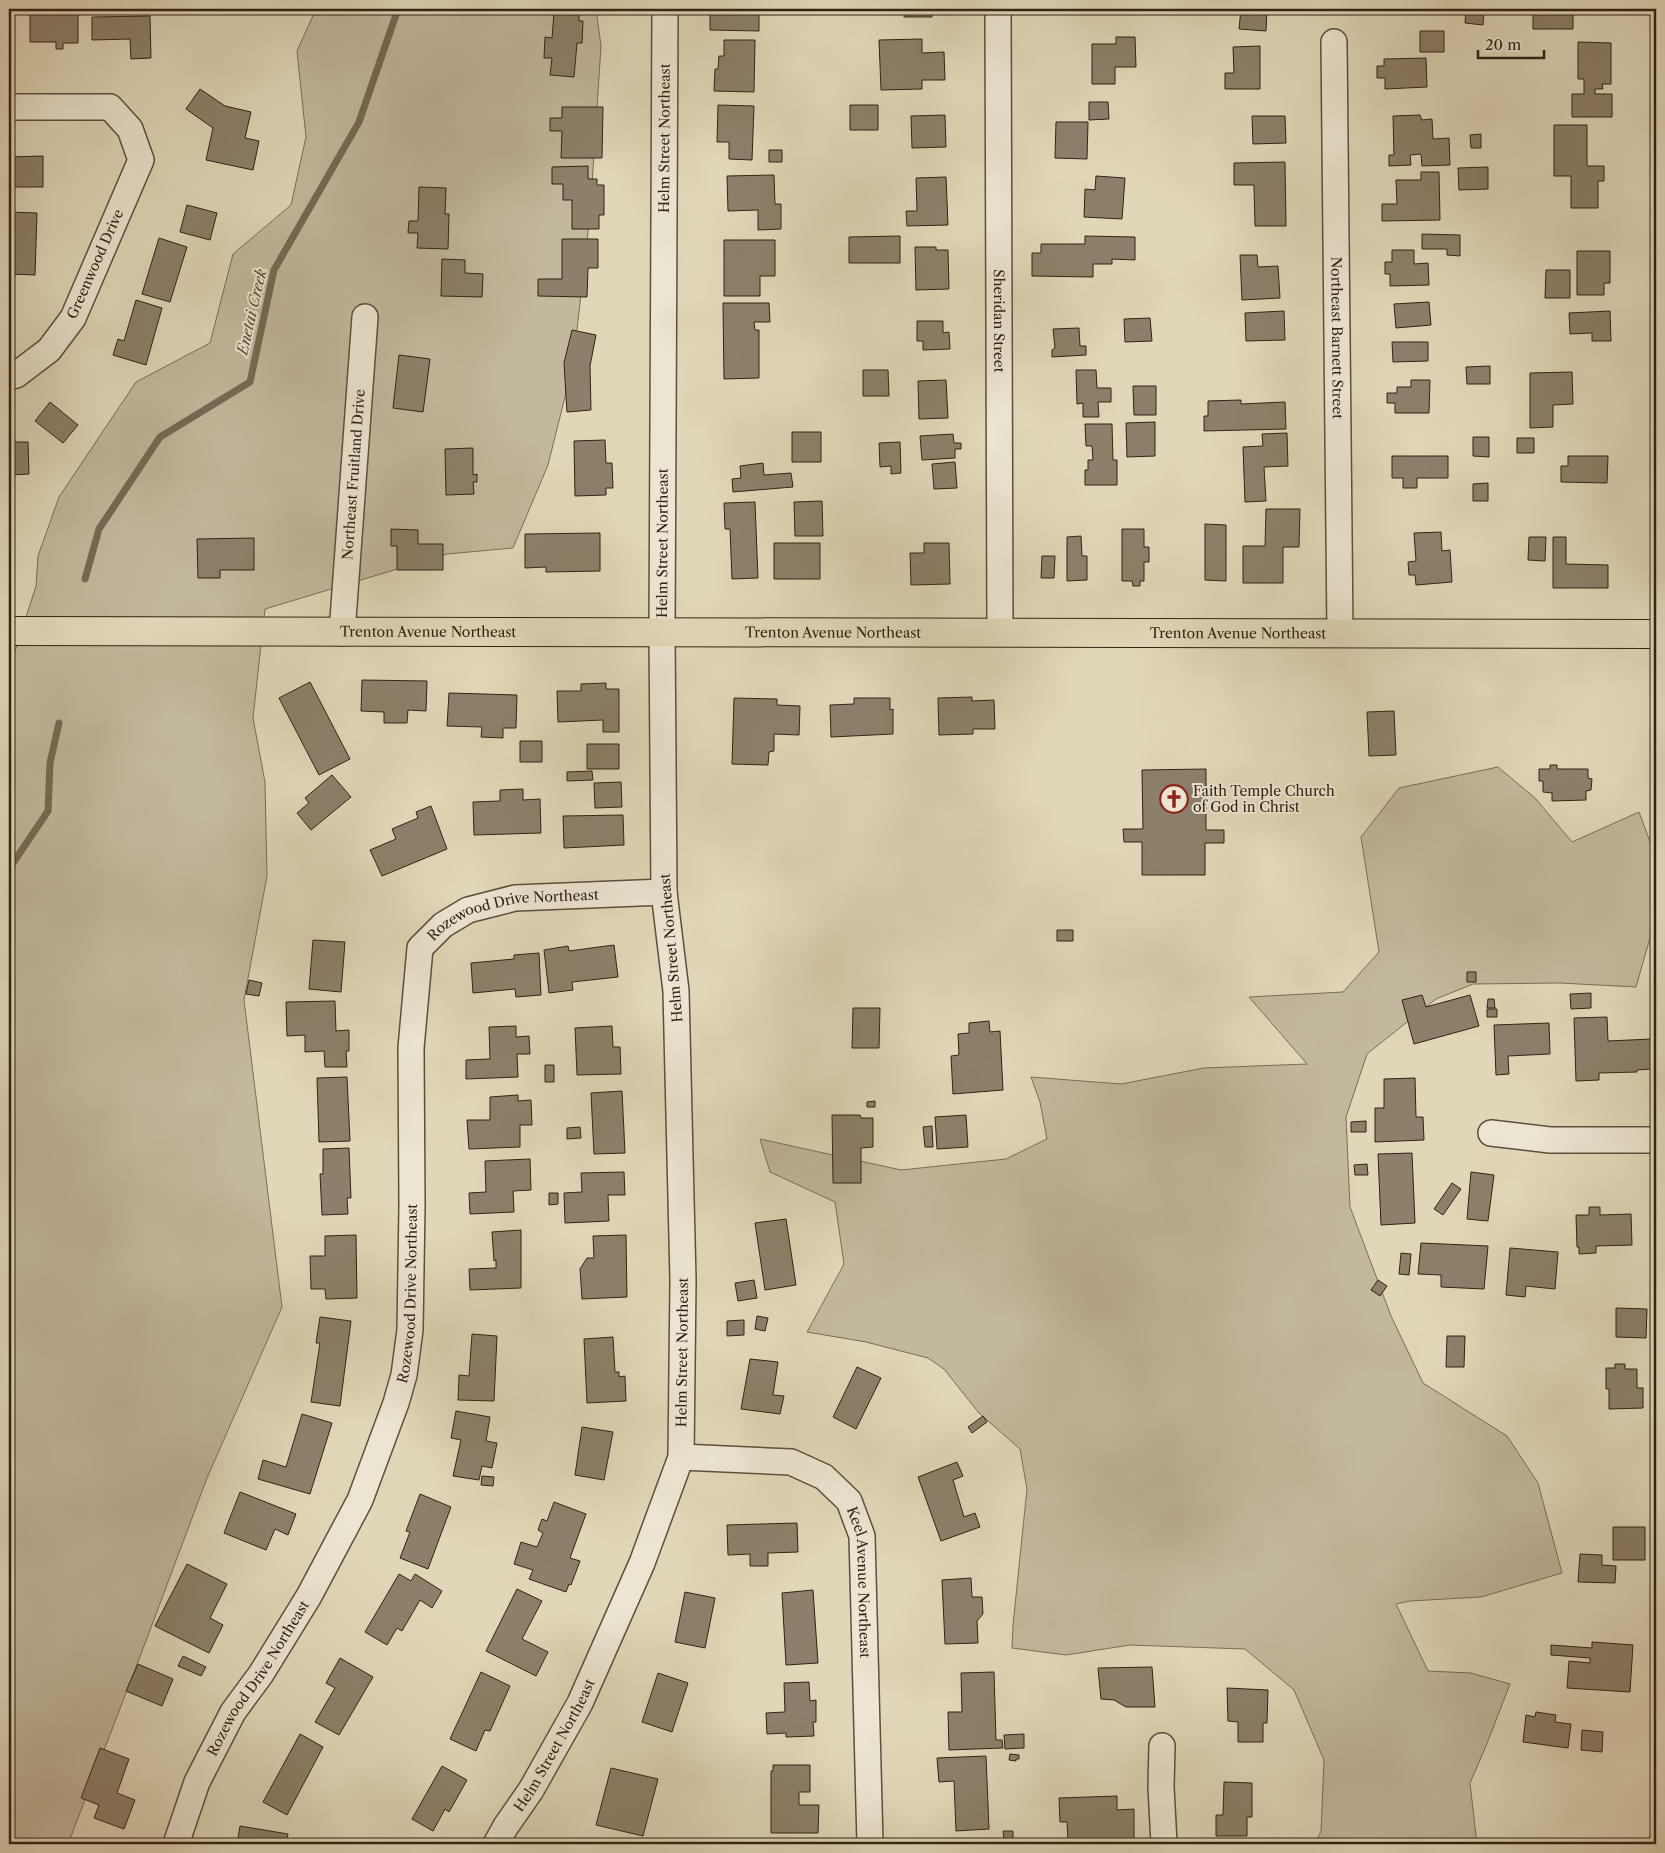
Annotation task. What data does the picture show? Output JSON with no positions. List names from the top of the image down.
{
  "streets": {
    "main road": ["Trenton Avenue Northeast"],
    "street": [
      "Helm Street Northeast",
      "Greenwood Drive",
      "Sheridan Street",
      "Northeast Barnett Street",
      "Northeast Fruitland Drive",
      "Rozewood Drive Northeast",
      "Keel Avenue Northeast"
    ]
  },
  "crossings": [
    ["Helm Street Northeast", "Trenton Avenue Northeast"],
    ["Helm Street Northeast", "Rozewood Drive Northeast"],
    ["Helm Street Northeast", "Keel Avenue Northeast"],
    ["Sheridan Street", "Trenton Avenue Northeast"],
    ["Northeast Barnett Street", "Trenton Avenue Northeast"],
    ["Northeast Fruitland Drive", "Trenton Avenue Northeast"]
  ],
  "water": ["Enetai Creek"],
  "places": {
    "church": ["Faith Temple Church of God in Christ"]
  },
  "scale_bar": "20 m"
}
